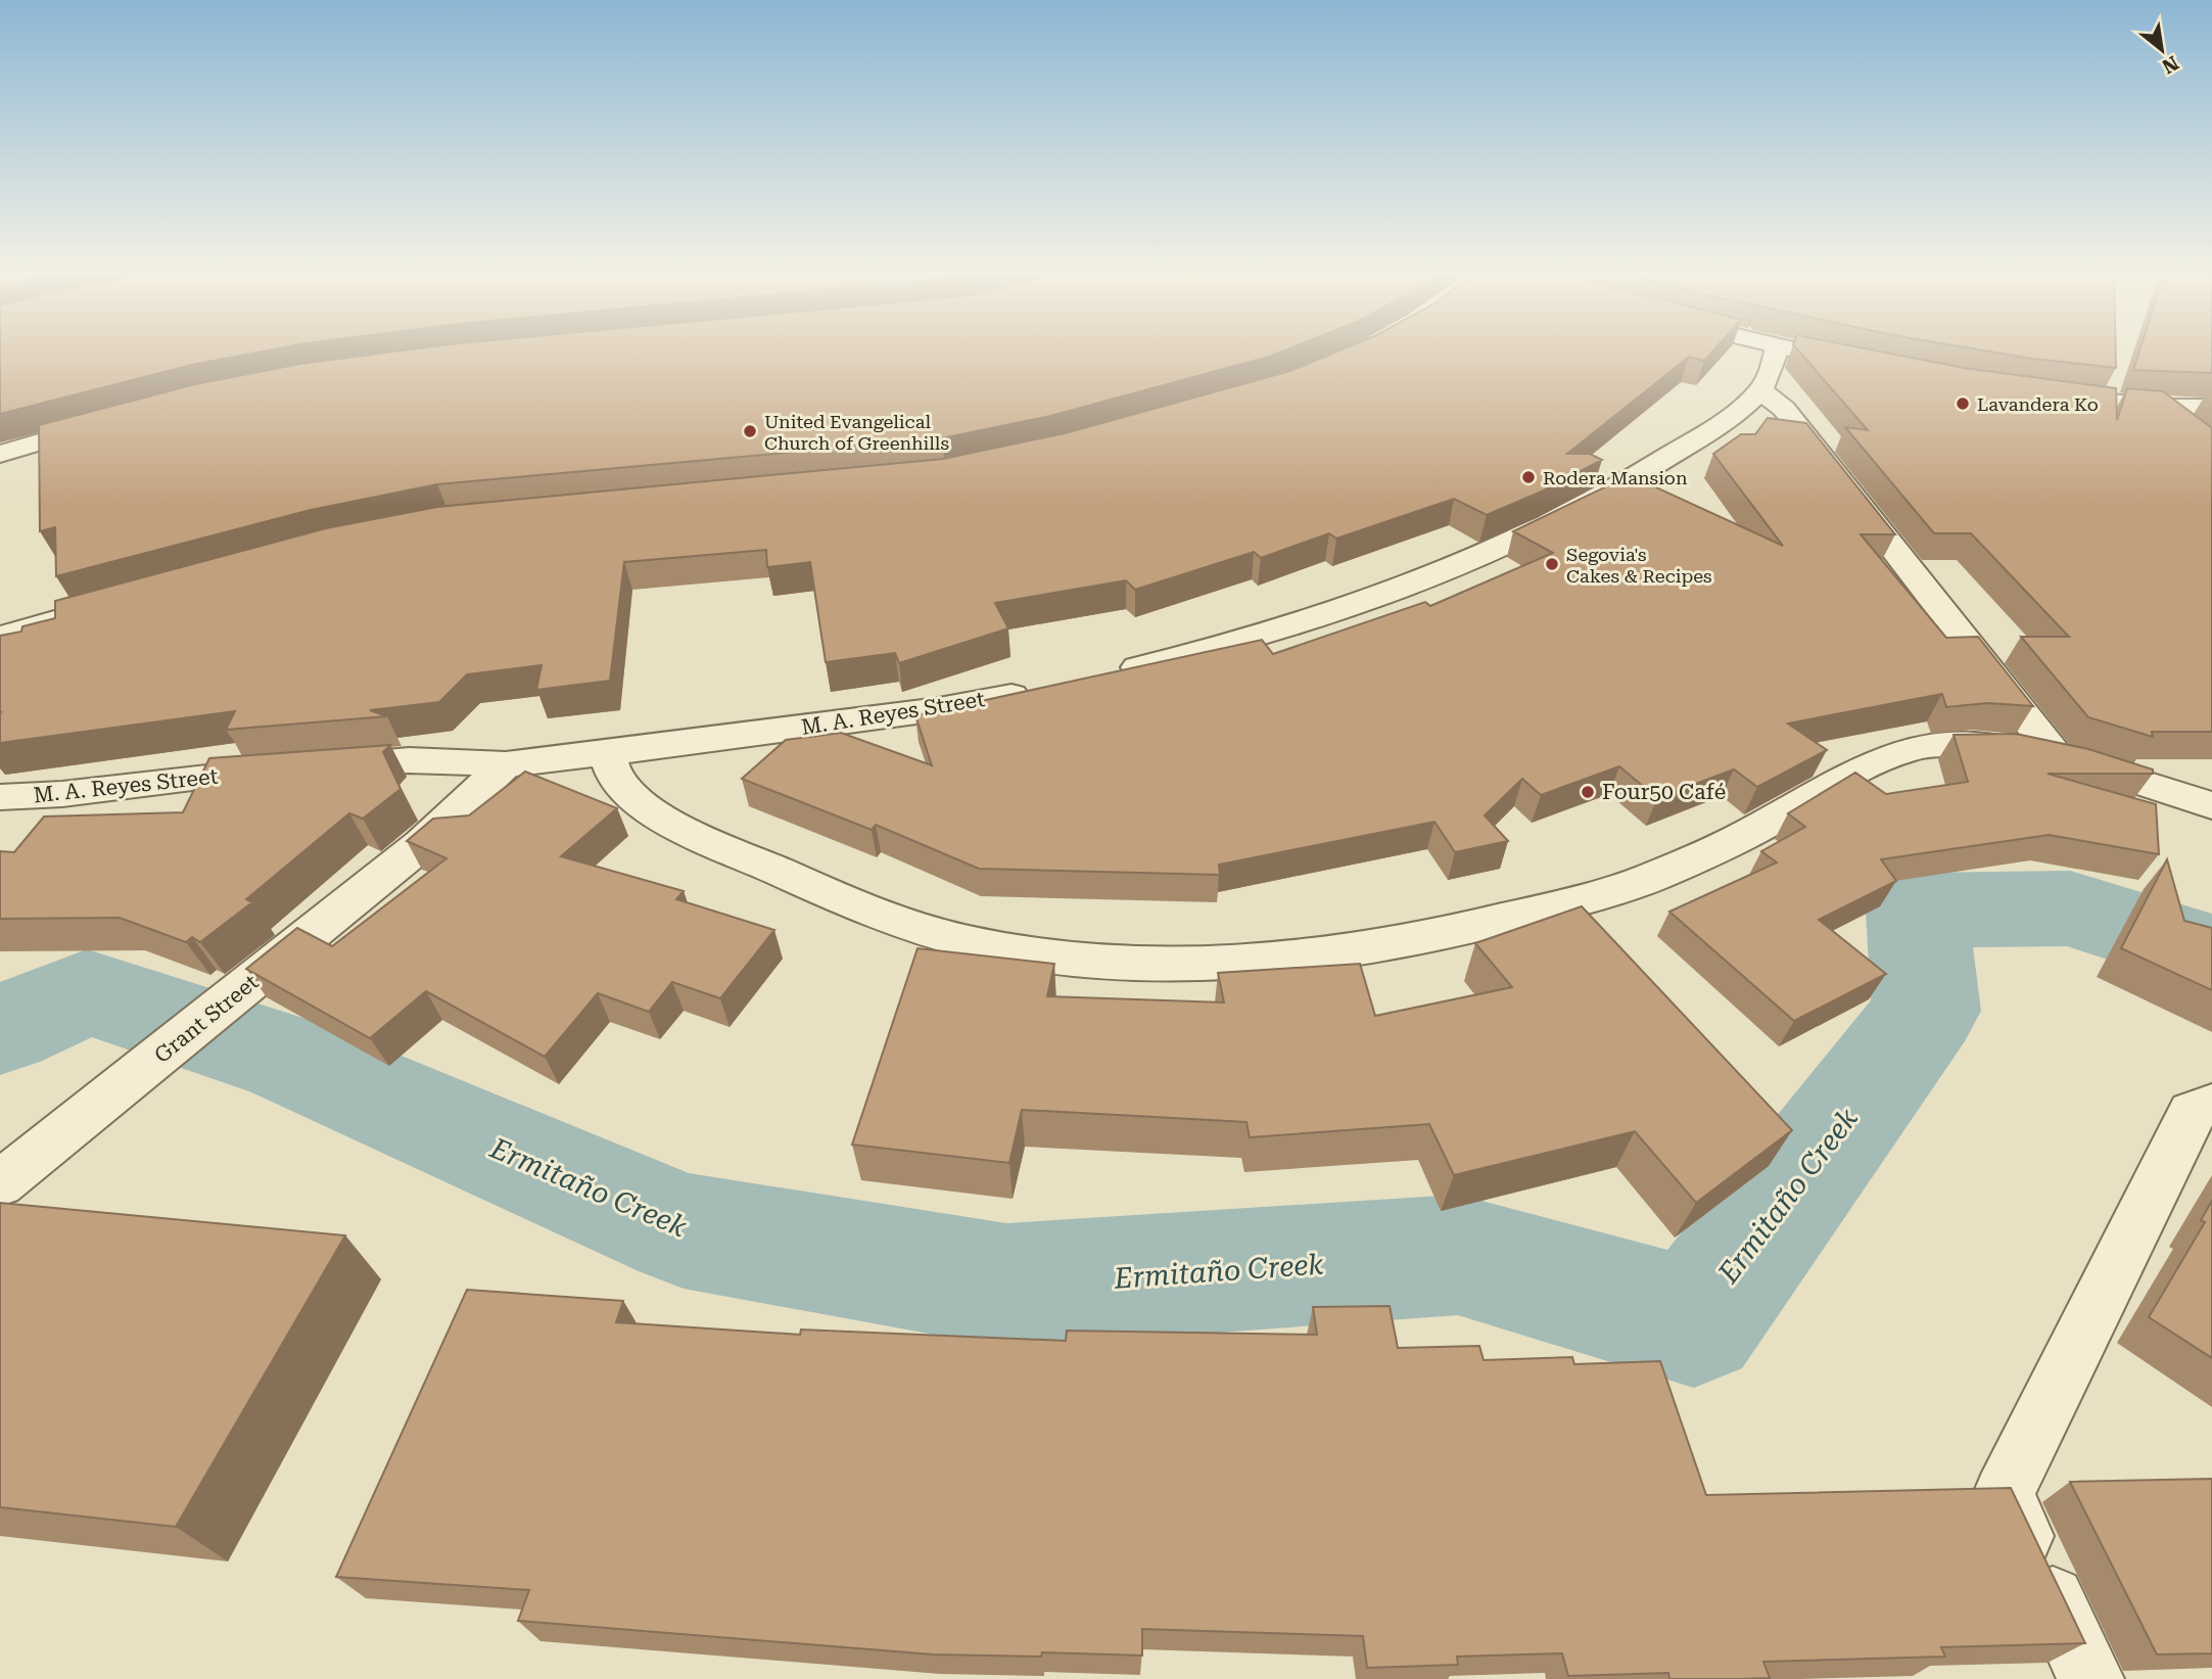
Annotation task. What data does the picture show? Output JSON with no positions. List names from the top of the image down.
{
  "streets": {
    "street": ["M. A. Reyes Street", "Grant Street"]
  },
  "crossings": [
    ["M. A. Reyes Street", "Grant Street"]
  ],
  "water": ["Ermitaño Creek"],
  "places": [
    "Lavandera Ko",
    "United Evangelical Church of Greenhills",
    "Rodera Mansion",
    "Segovia's Cakes & Recipes",
    "Four50 Café"
  ],
  "north": "bottom right"
}
